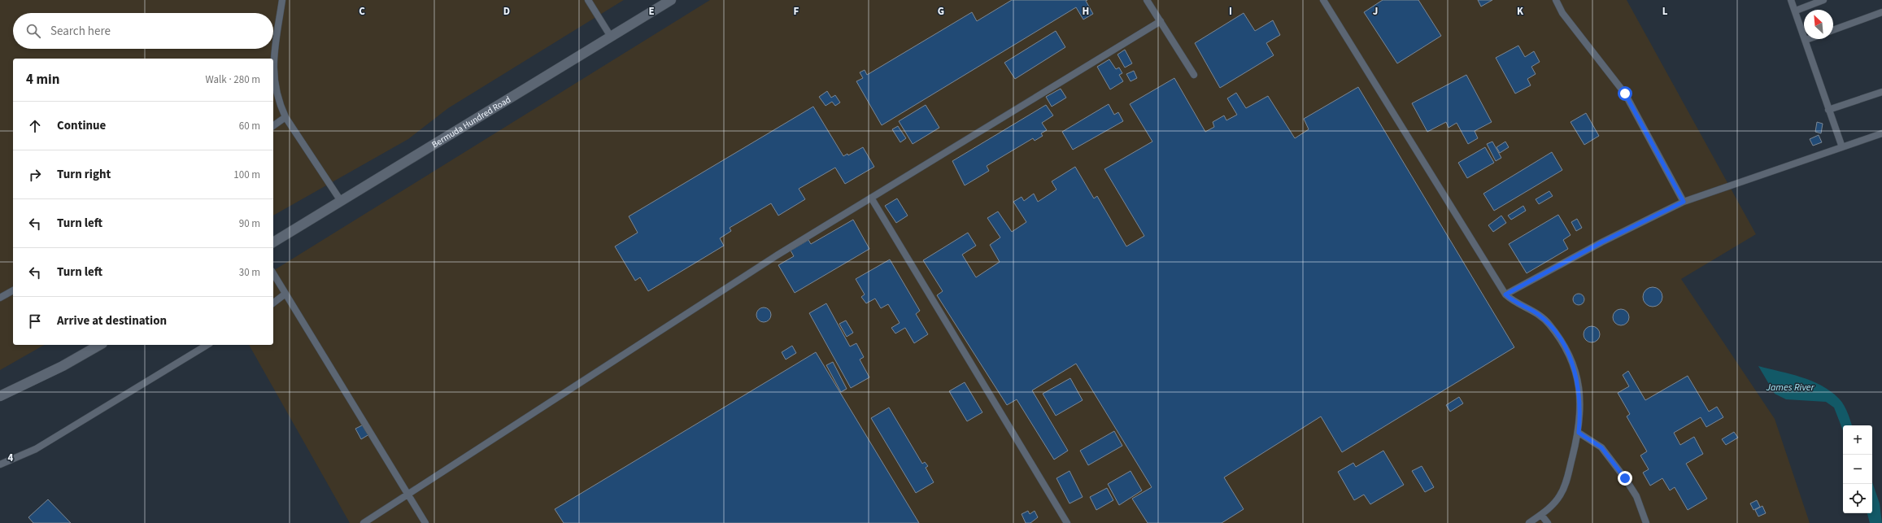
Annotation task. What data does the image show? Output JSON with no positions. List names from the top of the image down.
{
  "streets": {
    "street": ["Bermuda Hundred Road"]
  },
  "water": ["James River"],
  "north": "top left",
  "page": {
    "search": "Search here",
    "heading": ["4 min", "Walk · 280 m"],
    "list": [
      ["Continue", "60 m"],
      ["Turn right", "100 m"],
      ["Turn left", "90 m"],
      ["Turn left", "30 m"],
      "Arrive at destination"
    ],
    "map_buttons": ["+", "−"]
  },
  "grid": {
    "columns": [
      "C",
      "D",
      "E",
      "F",
      "G",
      "H",
      "I",
      "J",
      "K",
      "L"
    ],
    "rows": ["4"]
  }
}
